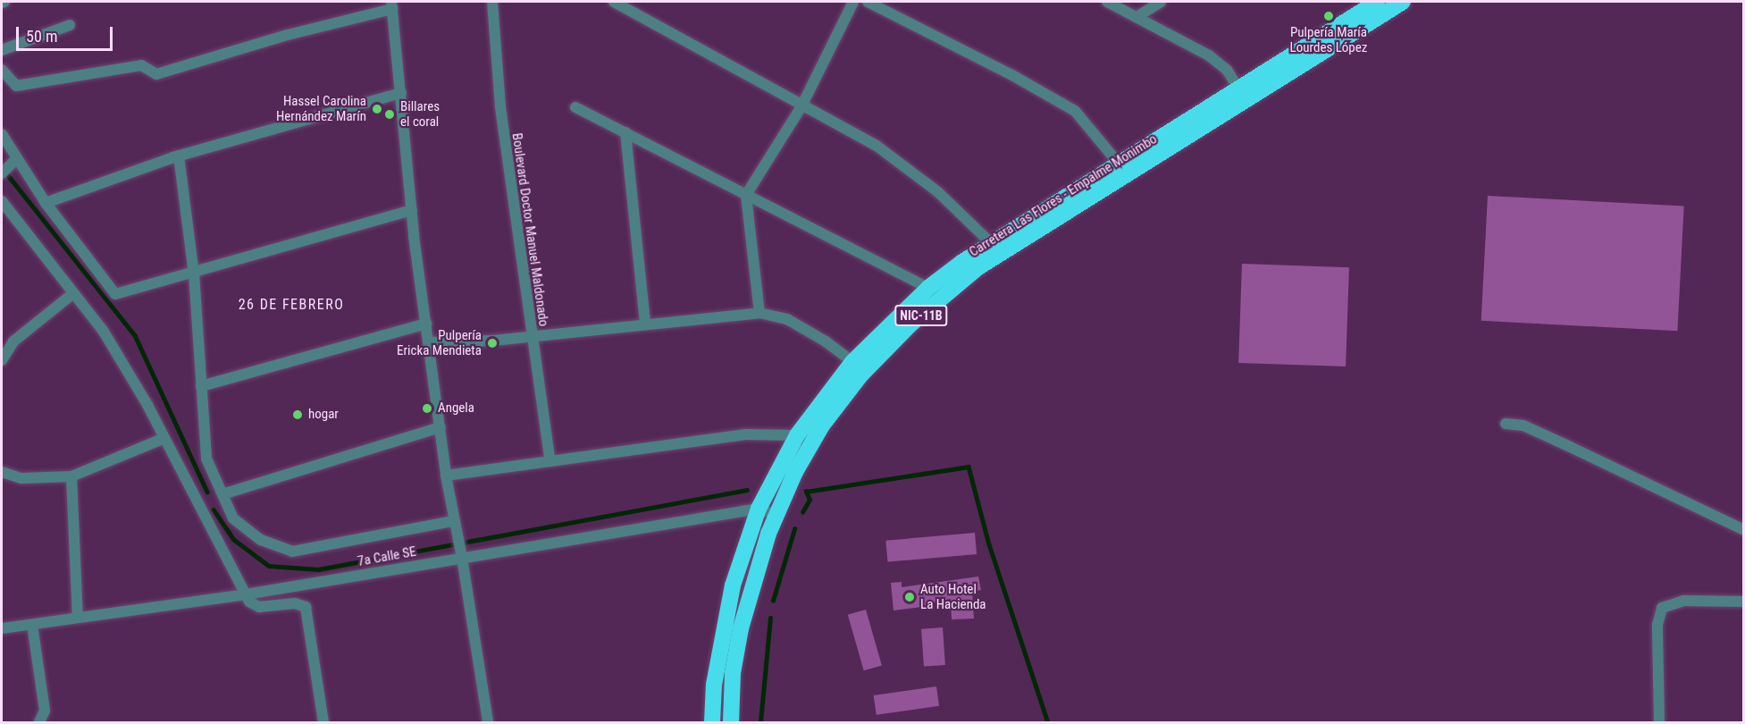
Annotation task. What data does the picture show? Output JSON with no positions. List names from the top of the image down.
{
  "streets": {
    "highway": ["Carretera Las Flores - Empalme Monimbo", "NIC-11B"],
    "street": ["Boulevard Doctor Manuel Maldonado", "7a Calle SE"]
  },
  "crossings": [
    ["Carretera Las Flores - Empalme Monimbo", "7a Calle SE"]
  ],
  "districts": ["26 DE FEBRERO"],
  "places": [
    "Pulpería María Lourdes López",
    "Hassel Carolina Hernández Marín",
    "Billares el coral",
    "Pulpería Ericka Mendieta",
    "Angela",
    "hogar",
    "Auto Hotel La Hacienda"
  ],
  "scale_bar": "50 m"
}
